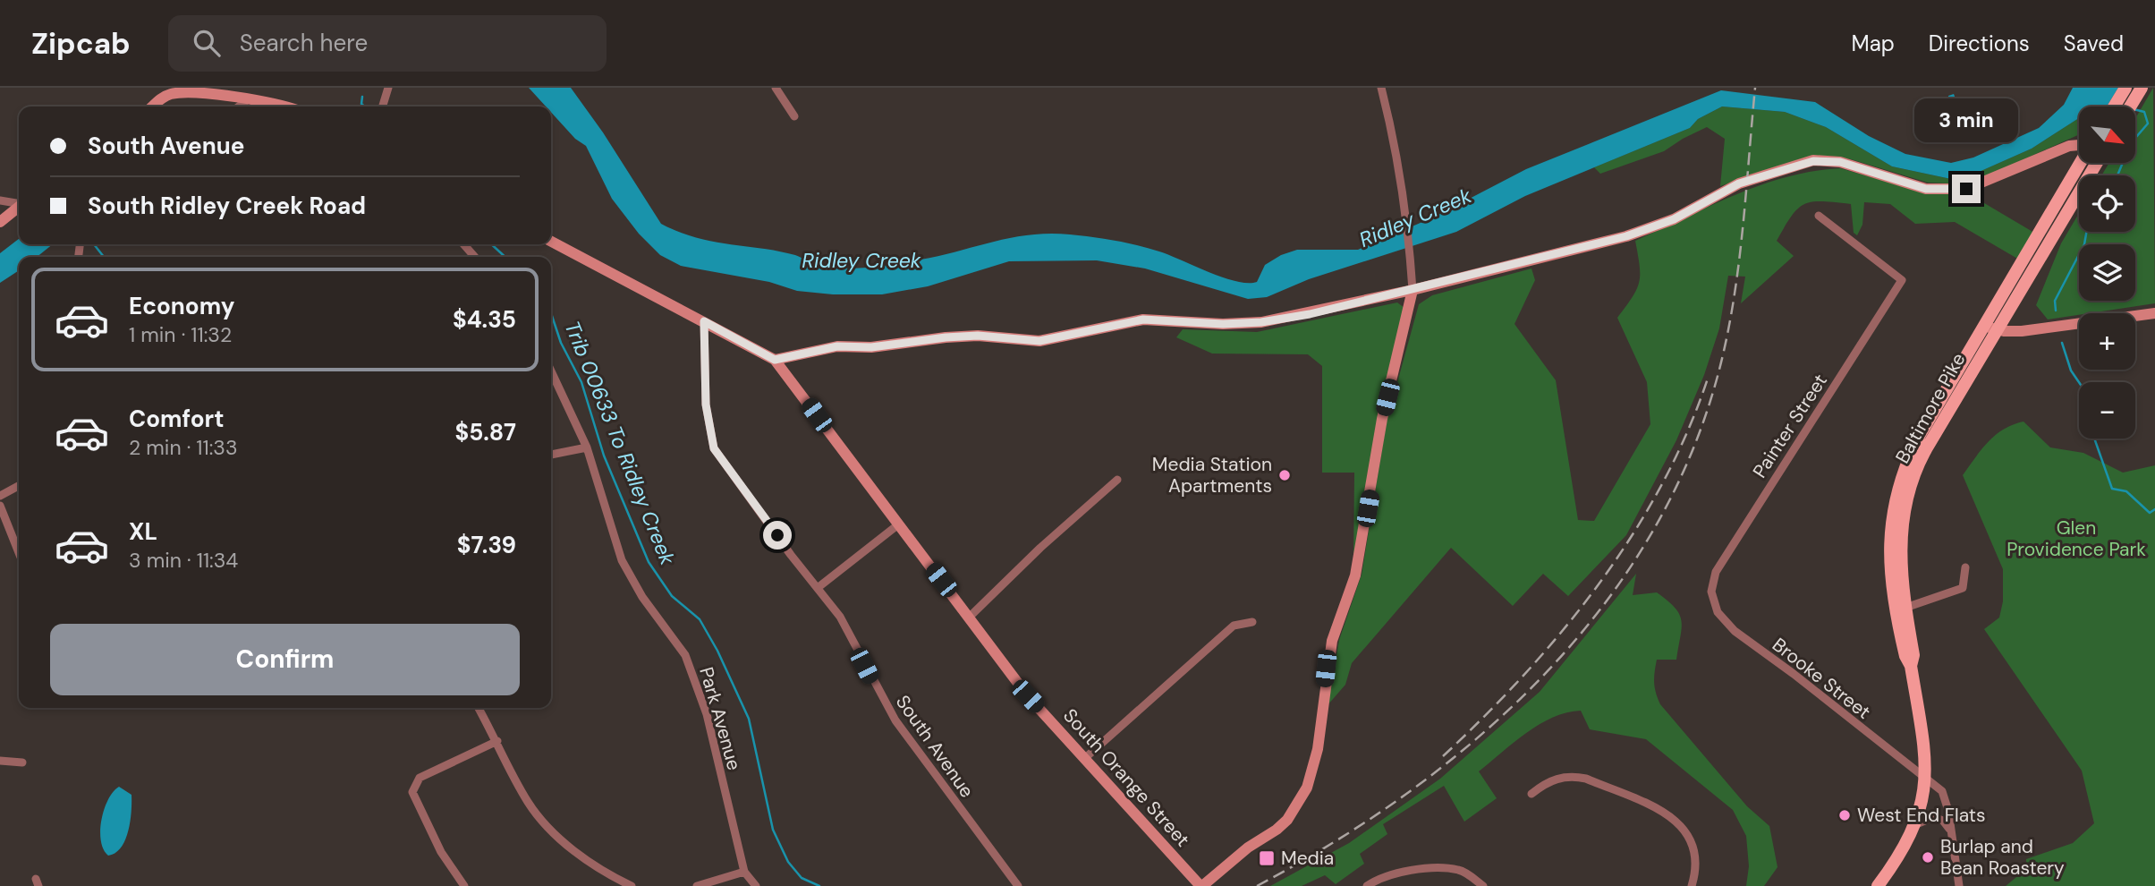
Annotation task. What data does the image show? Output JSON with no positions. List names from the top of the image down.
{
  "streets": {
    "main road": ["Baltimore Pike"],
    "street": [
      "Painter Street",
      "Brooke Street",
      "Park Avenue",
      "South Avenue",
      "South Orange Street"
    ]
  },
  "crossings": [
    ["Painter Street", "Brooke Street"],
    ["South Avenue", "South Orange Street"]
  ],
  "water": ["Ridley Creek", "Trib 00633 To Ridley Creek"],
  "parks": ["Glen Providence Park"],
  "places": {
    "other": ["Media Station Apartments", "West End Flats", "Burlap and Bean Roastery"],
    "transit": ["Media"]
  },
  "north": "bottom right",
  "page": {
    "header": "Zipcab",
    "search": "Search here",
    "nav": ["Map", "Directions", "Saved"],
    "bubble": "3 min",
    "map_buttons": ["+", "−"],
    "banner": ["South Avenue", "South Ridley Creek Road"],
    "list": [
      {
        "name": "Economy",
        "note": "1 min · 11:32",
        "value": "$4.35"
      },
      {
        "name": "Comfort",
        "note": "2 min · 11:33",
        "value": "$5.87"
      },
      {
        "name": "XL",
        "note": "3 min · 11:34",
        "value": "$7.39"
      }
    ],
    "buttons": "Confirm"
  }
}
